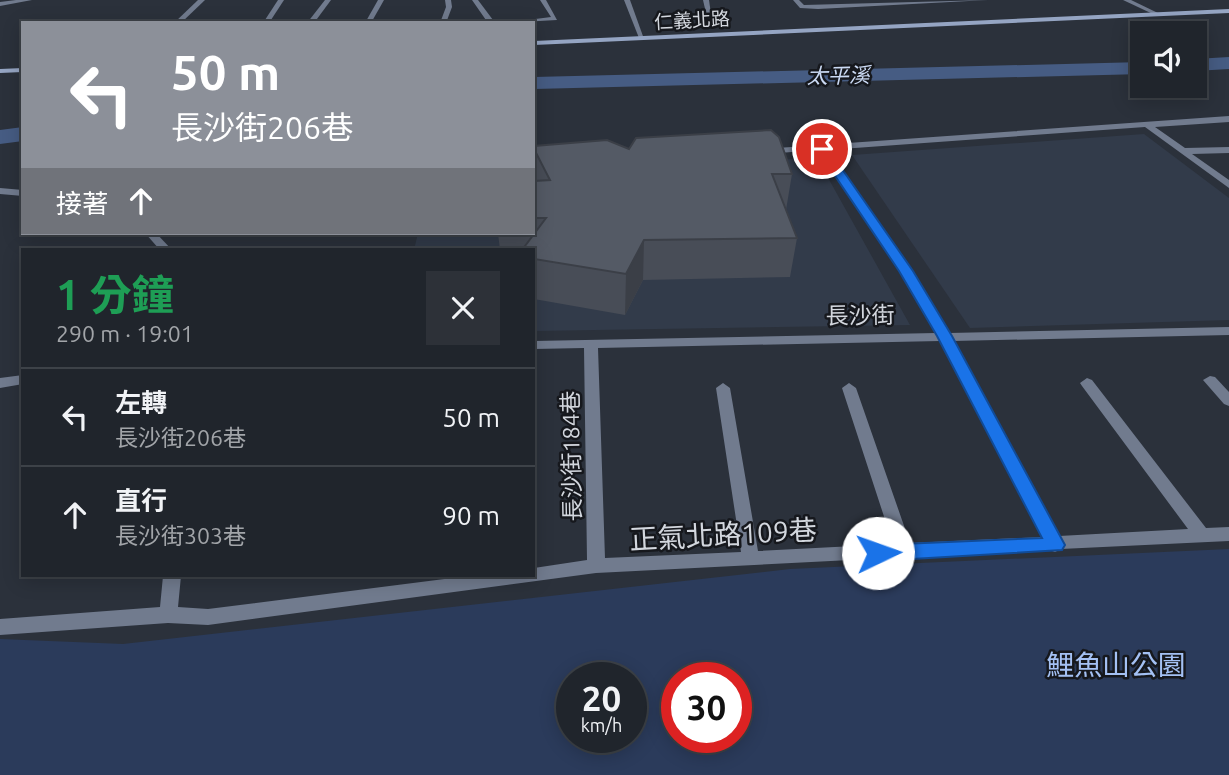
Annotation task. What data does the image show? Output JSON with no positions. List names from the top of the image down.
{
  "streets": {
    "street": [
      "仁義北路",
      "長沙街",
      "長沙街184巷",
      "正氣北路109巷"
    ]
  },
  "crossings": [
    ["長沙街", "長沙街184巷"],
    ["長沙街184巷", "正氣北路109巷"]
  ],
  "water": ["太平溪"],
  "parks": ["鯉魚山公園"],
  "page": {
    "turn": ["50 m", "長沙街206巷"],
    "then": "接著",
    "heading": ["1 分鐘", "290 m · 19:01"],
    "list": [
      {
        "name": "左轉",
        "note": "長沙街206巷",
        "value": "50 m"
      },
      {
        "name": "直行",
        "note": "長沙街303巷",
        "value": "90 m"
      }
    ],
    "speed": "20 km/h",
    "limit": "30"
  }
}
